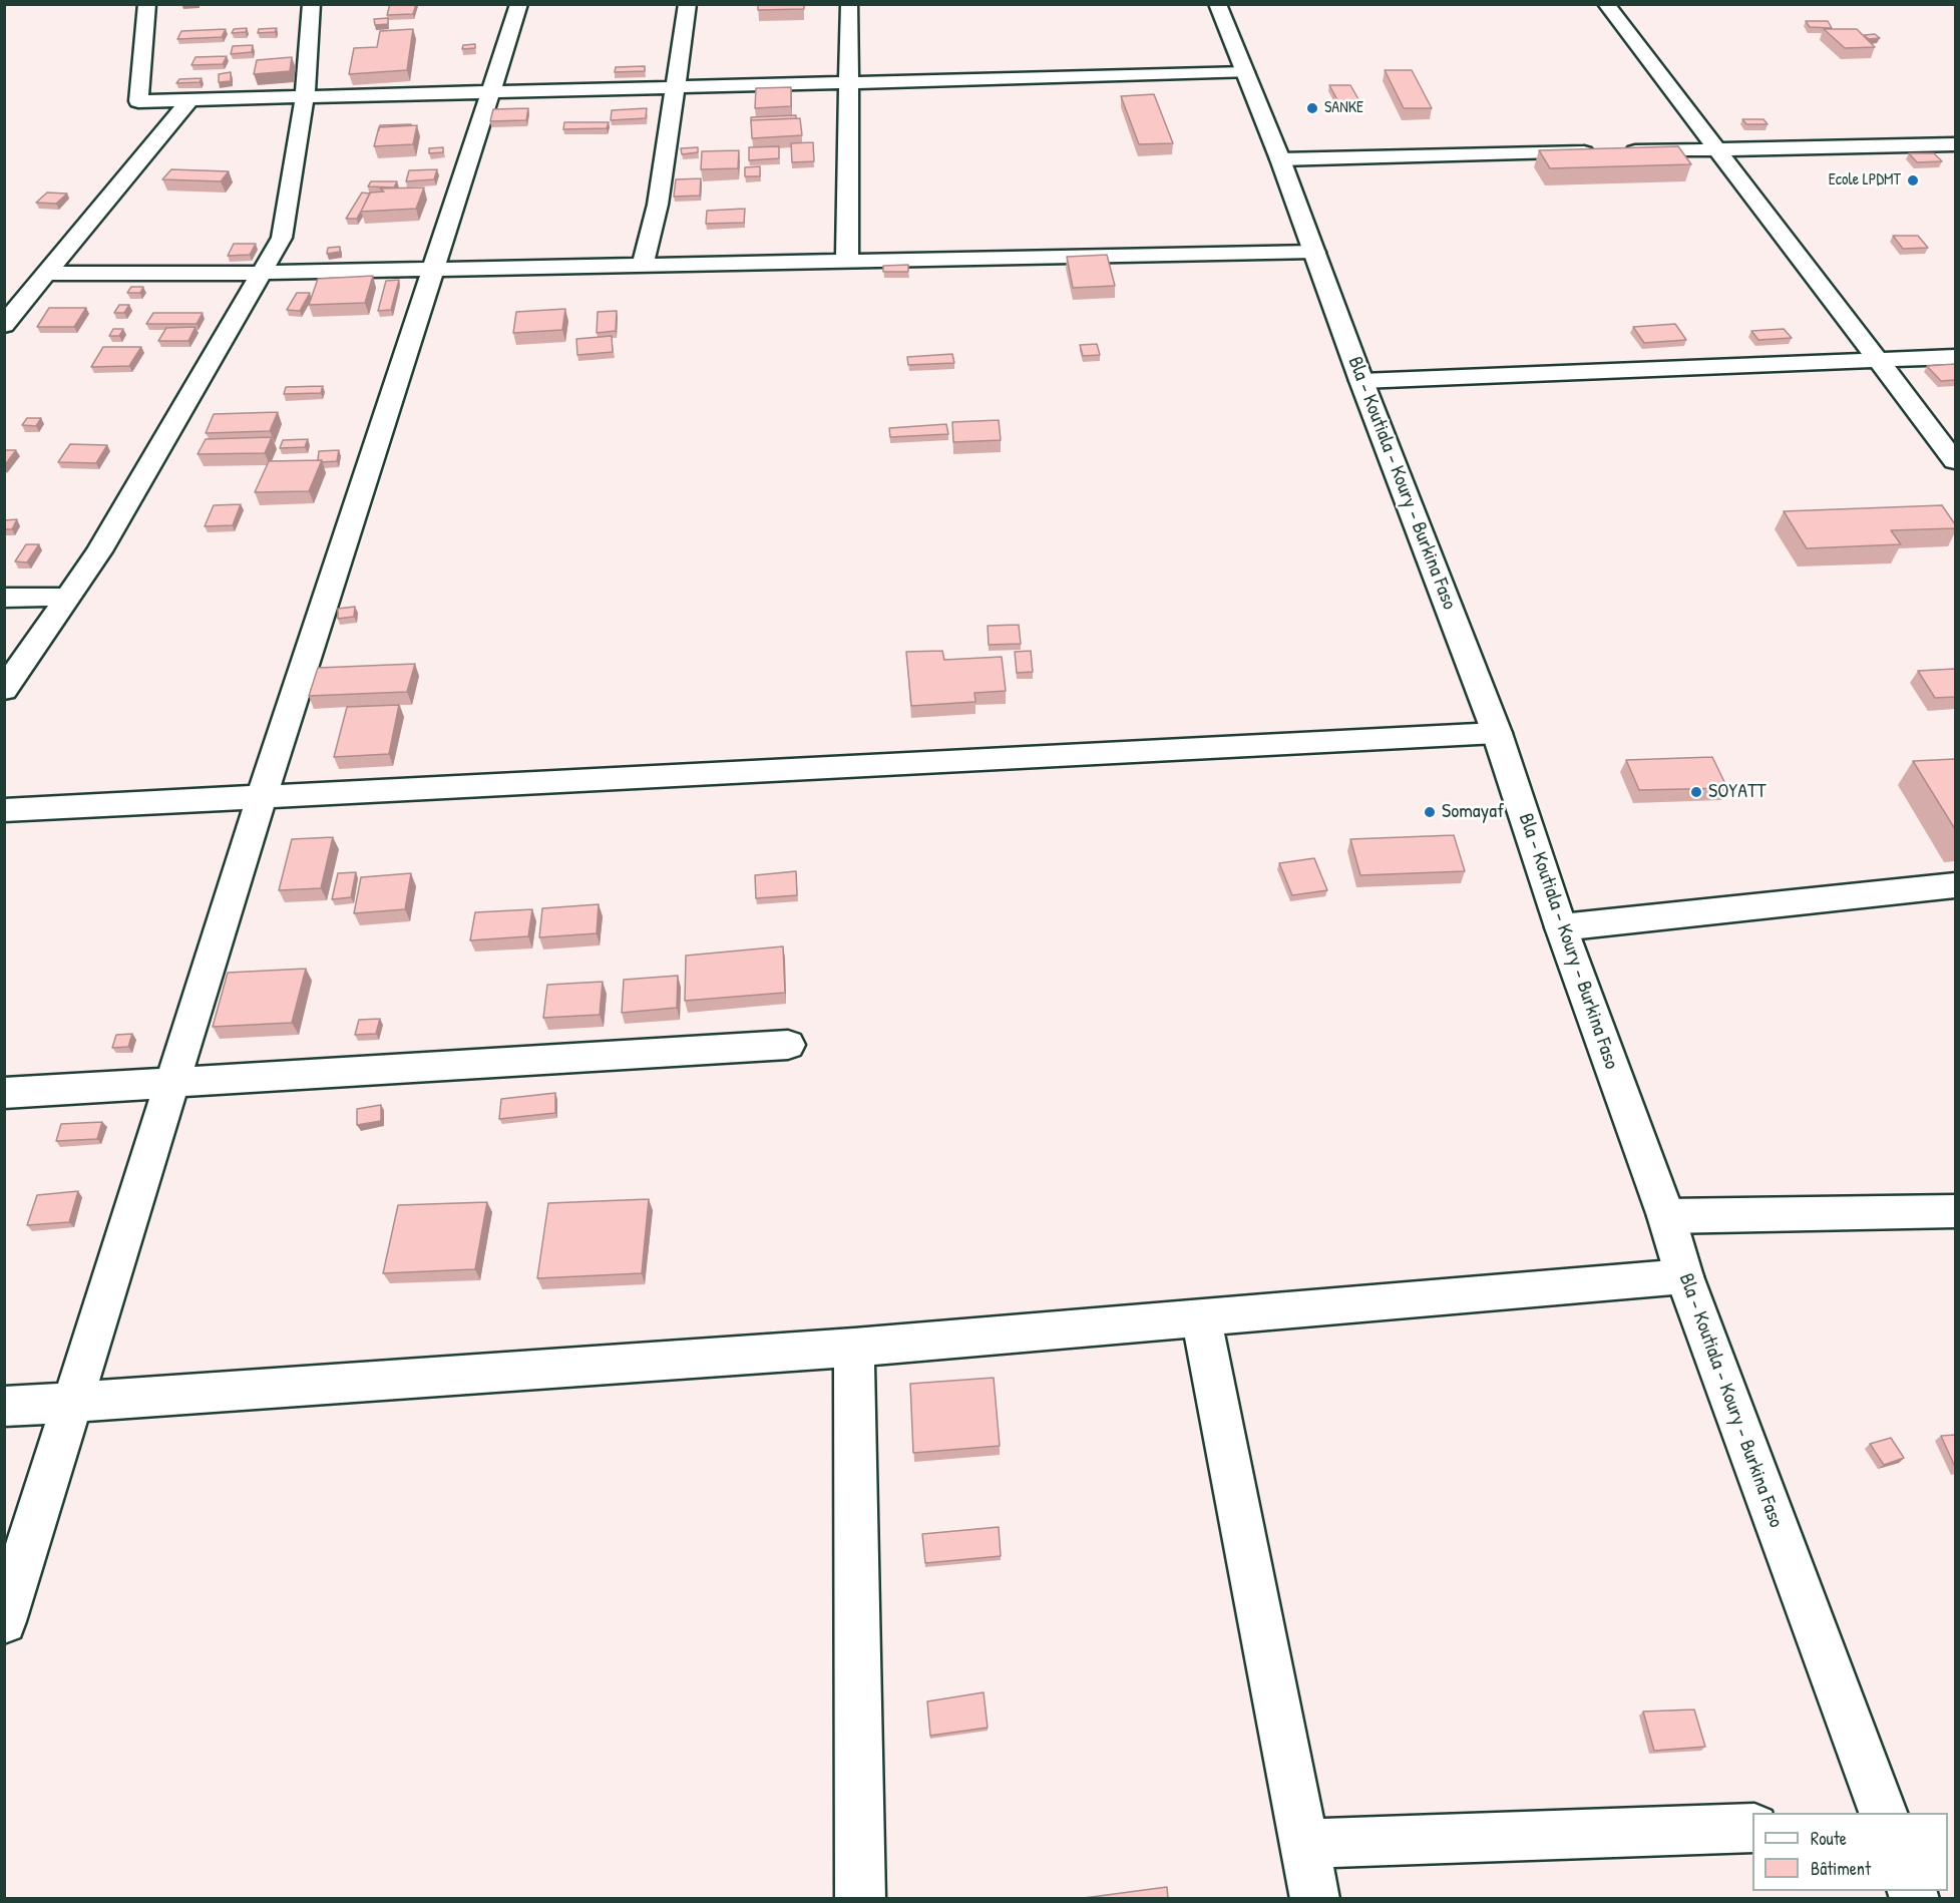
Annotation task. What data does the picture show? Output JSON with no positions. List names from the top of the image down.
{
  "streets": {
    "street": ["Bla - Koutiala - Koury - Burkina Faso"]
  },
  "places": [
    "SANKE",
    "Ecole LPDMT",
    "SOYATT",
    "Somayaf"
  ],
  "legend": ["Route", "Bâtiment"]
}
